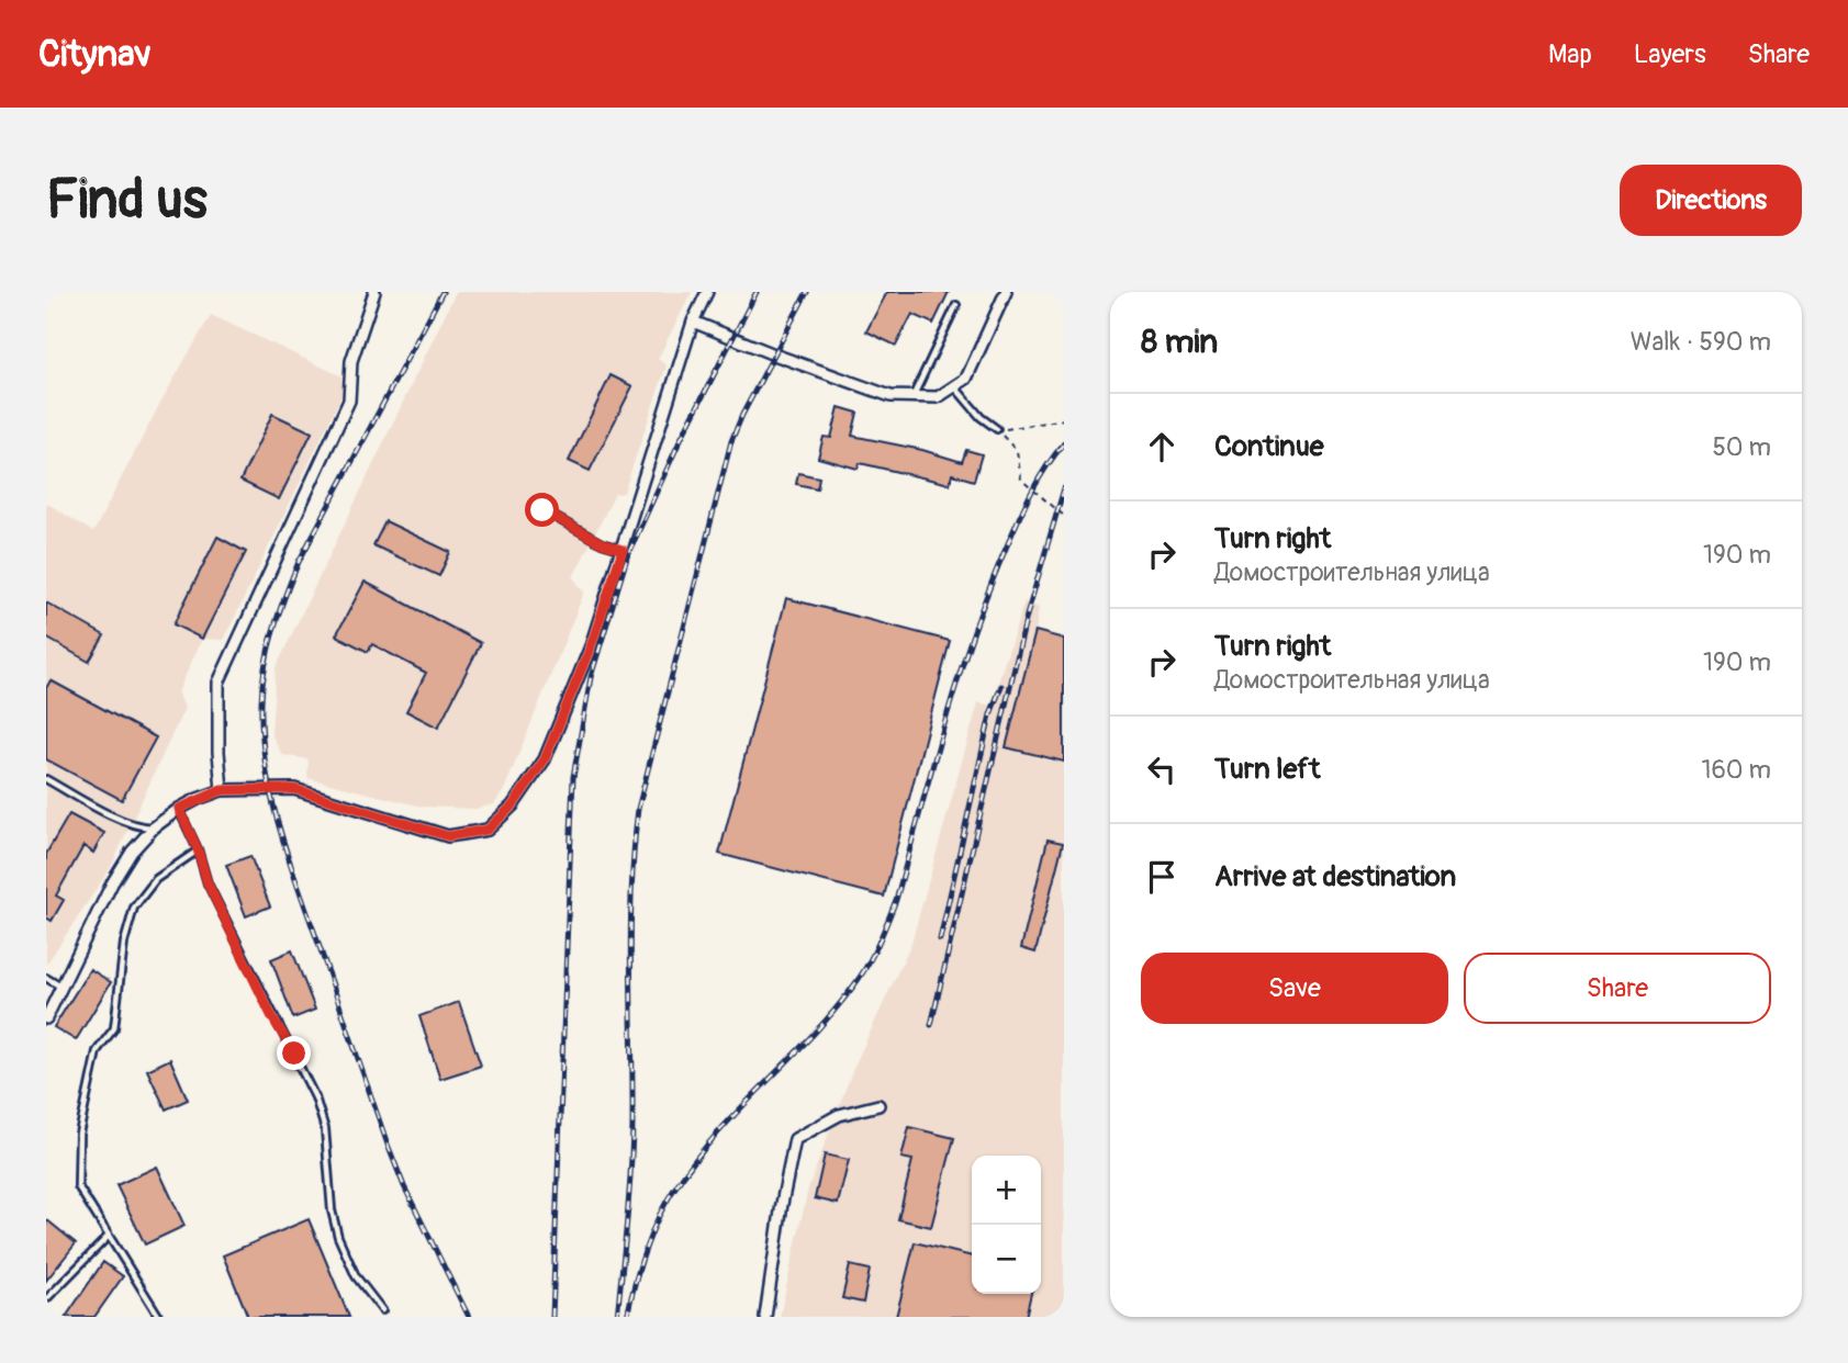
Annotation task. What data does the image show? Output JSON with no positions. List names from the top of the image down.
{
  "page": {
    "header": "Citynav",
    "nav": ["Map", "Layers", "Share"],
    "buttons": [
      "Directions",
      ["Save", "Share"]
    ],
    "title": "Find us",
    "heading": ["8 min", "Walk · 590 m"],
    "list": [
      ["Continue", "50 m"],
      ["Turn right", "Домостроительная улица", "190 m"],
      ["Turn right", "Домостроительная улица", "190 m"],
      ["Turn left", "160 m"],
      "Arrive at destination"
    ],
    "map_buttons": ["+", "−"]
  }
}
